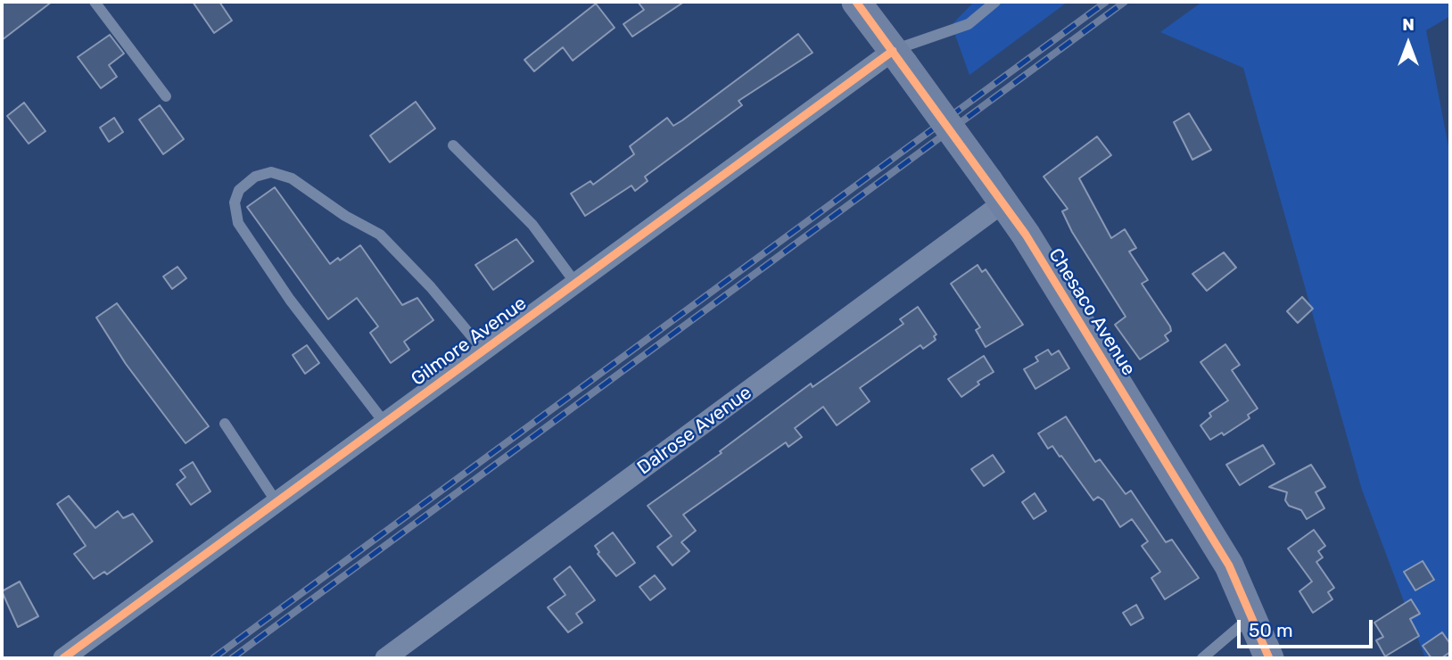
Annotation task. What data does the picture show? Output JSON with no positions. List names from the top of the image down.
{
  "streets": {
    "street": ["Chesaco Avenue", "Gilmore Avenue", "Dalrose Avenue"]
  },
  "crossings": [
    ["Chesaco Avenue", "Gilmore Avenue"],
    ["Chesaco Avenue", "Dalrose Avenue"]
  ],
  "scale_bar": "50 m",
  "north": "top"
}
